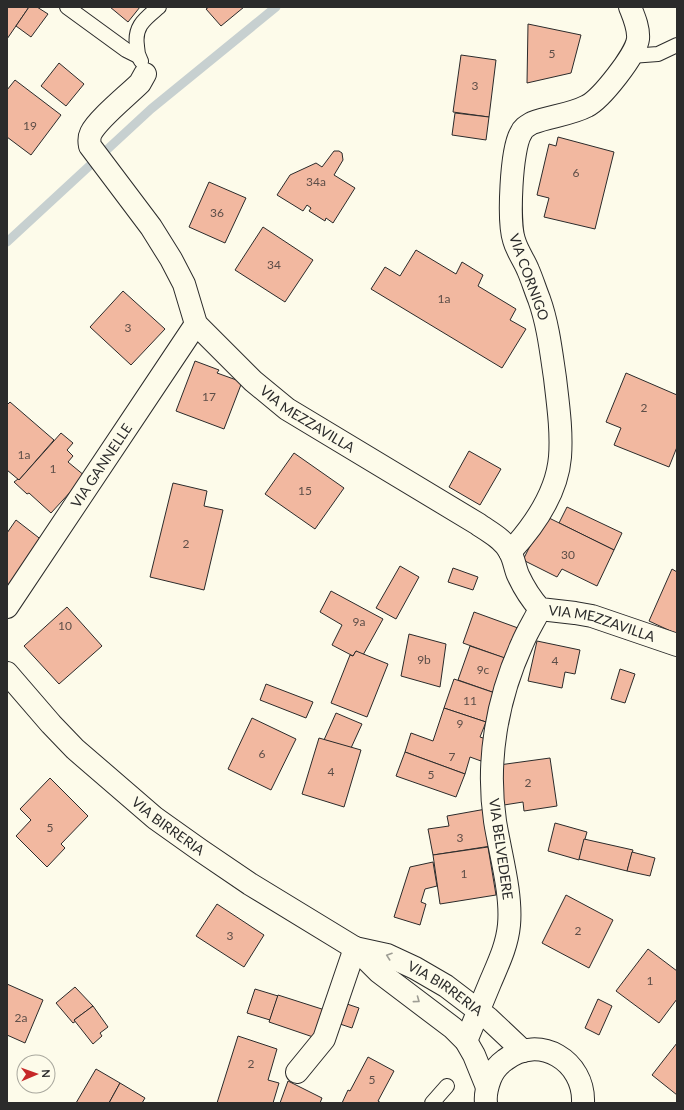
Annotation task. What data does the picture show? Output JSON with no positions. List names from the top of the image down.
{
  "streets": {
    "street": [
      "VIA CORNIGO",
      "VIA MEZZAVILLA",
      "VIA GANNELLE",
      "VIA BIRRERIA",
      "VIA BELVEDERE"
    ]
  },
  "crossings": [
    ["VIA CORNIGO", "VIA MEZZAVILLA"],
    ["VIA MEZZAVILLA", "VIA GANNELLE"],
    ["VIA MEZZAVILLA", "VIA BELVEDERE"],
    ["VIA BIRRERIA", "VIA BELVEDERE"]
  ],
  "house_numbers": [
    "5",
    "3",
    "19",
    "6",
    "34a",
    "36",
    "34",
    "1a",
    "3",
    "17",
    "2",
    "1a",
    "1",
    "15",
    "2",
    "30",
    "9a",
    "10",
    "9b",
    "4",
    "9c",
    "11",
    "9",
    "6",
    "7",
    "4",
    "5",
    "2",
    "5",
    "3",
    "1",
    "2",
    "3",
    "1",
    "2a",
    "2",
    "5"
  ],
  "north": "right"
}
